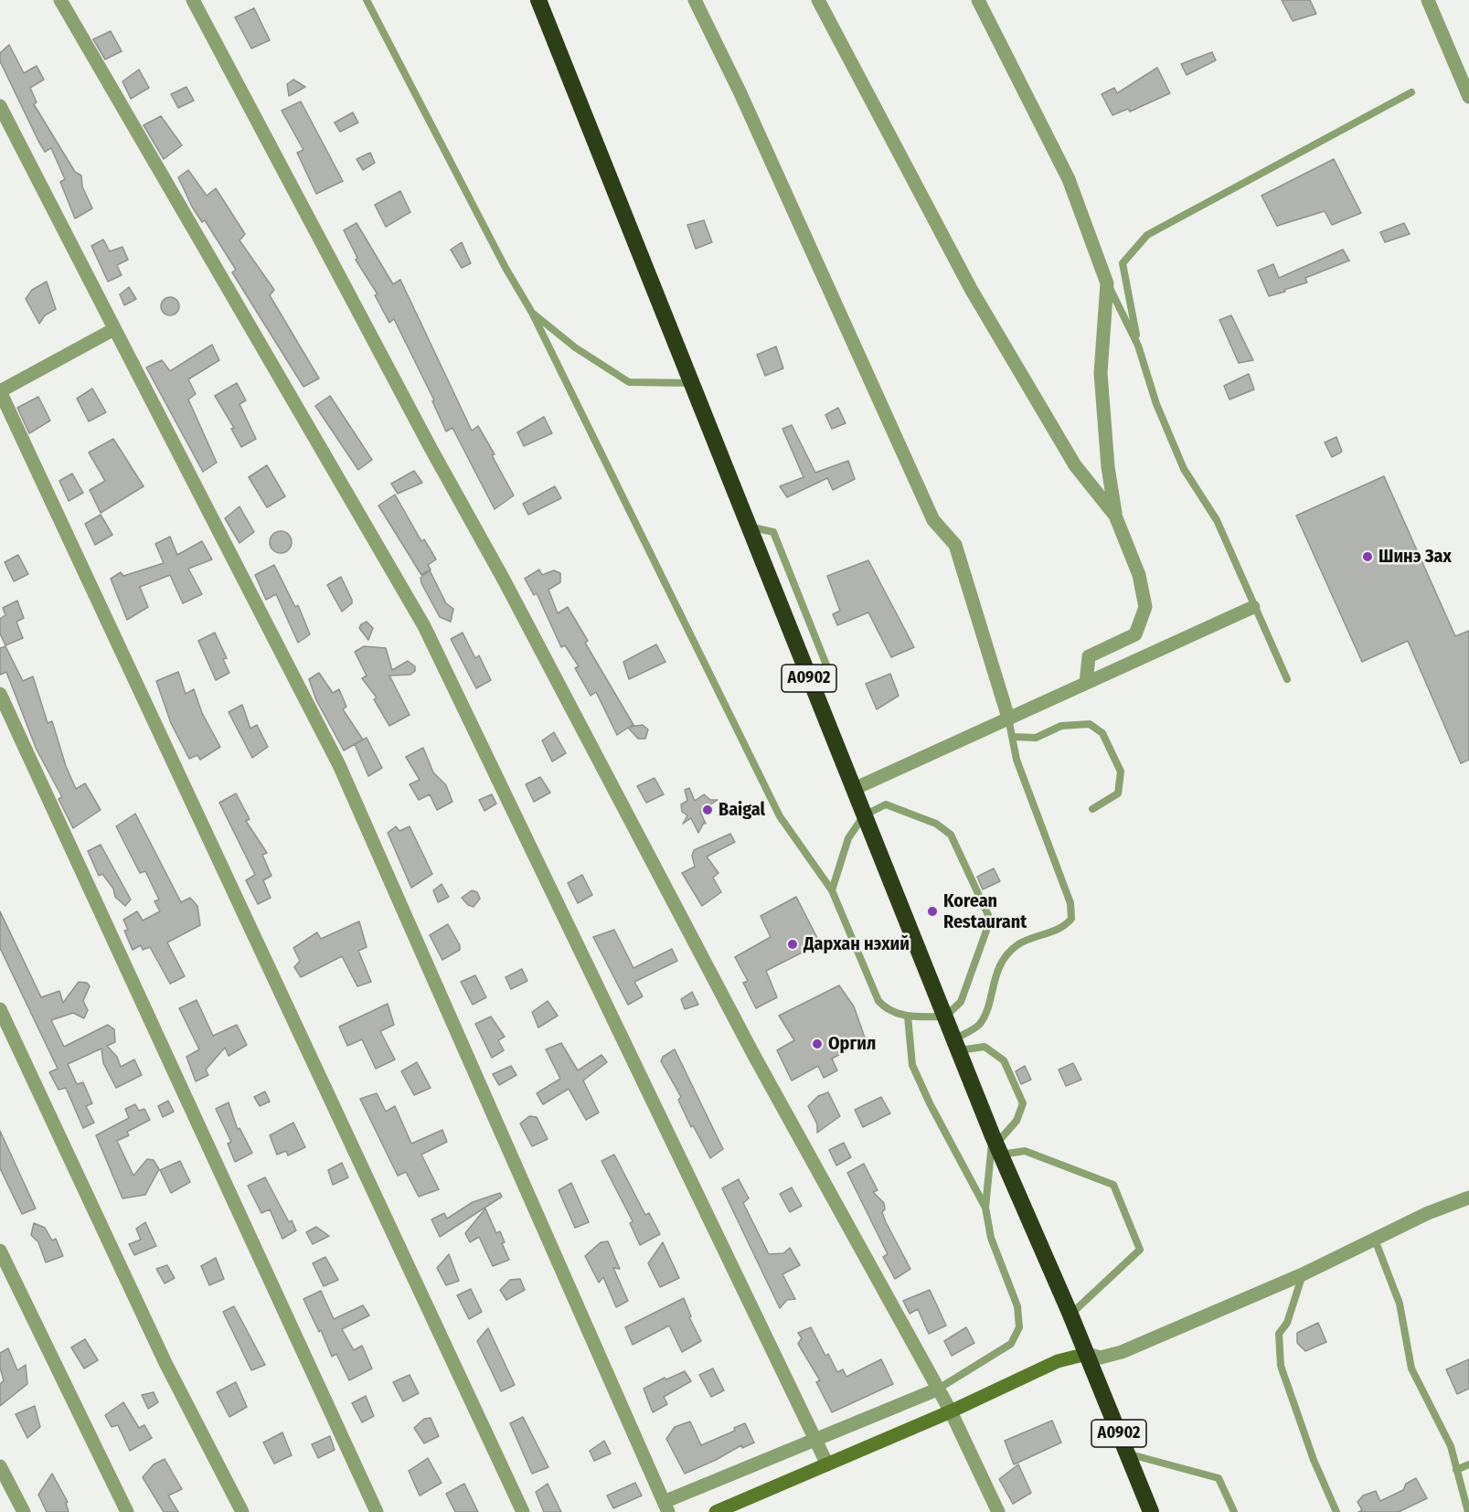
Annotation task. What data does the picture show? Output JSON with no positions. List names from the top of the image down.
{
  "streets": {
    "highway": ["A0902"]
  },
  "places": [
    "Шинэ Зах",
    "Baigal",
    "Korean Restaurant",
    "Дархан нэхий",
    "Оргил"
  ]
}
